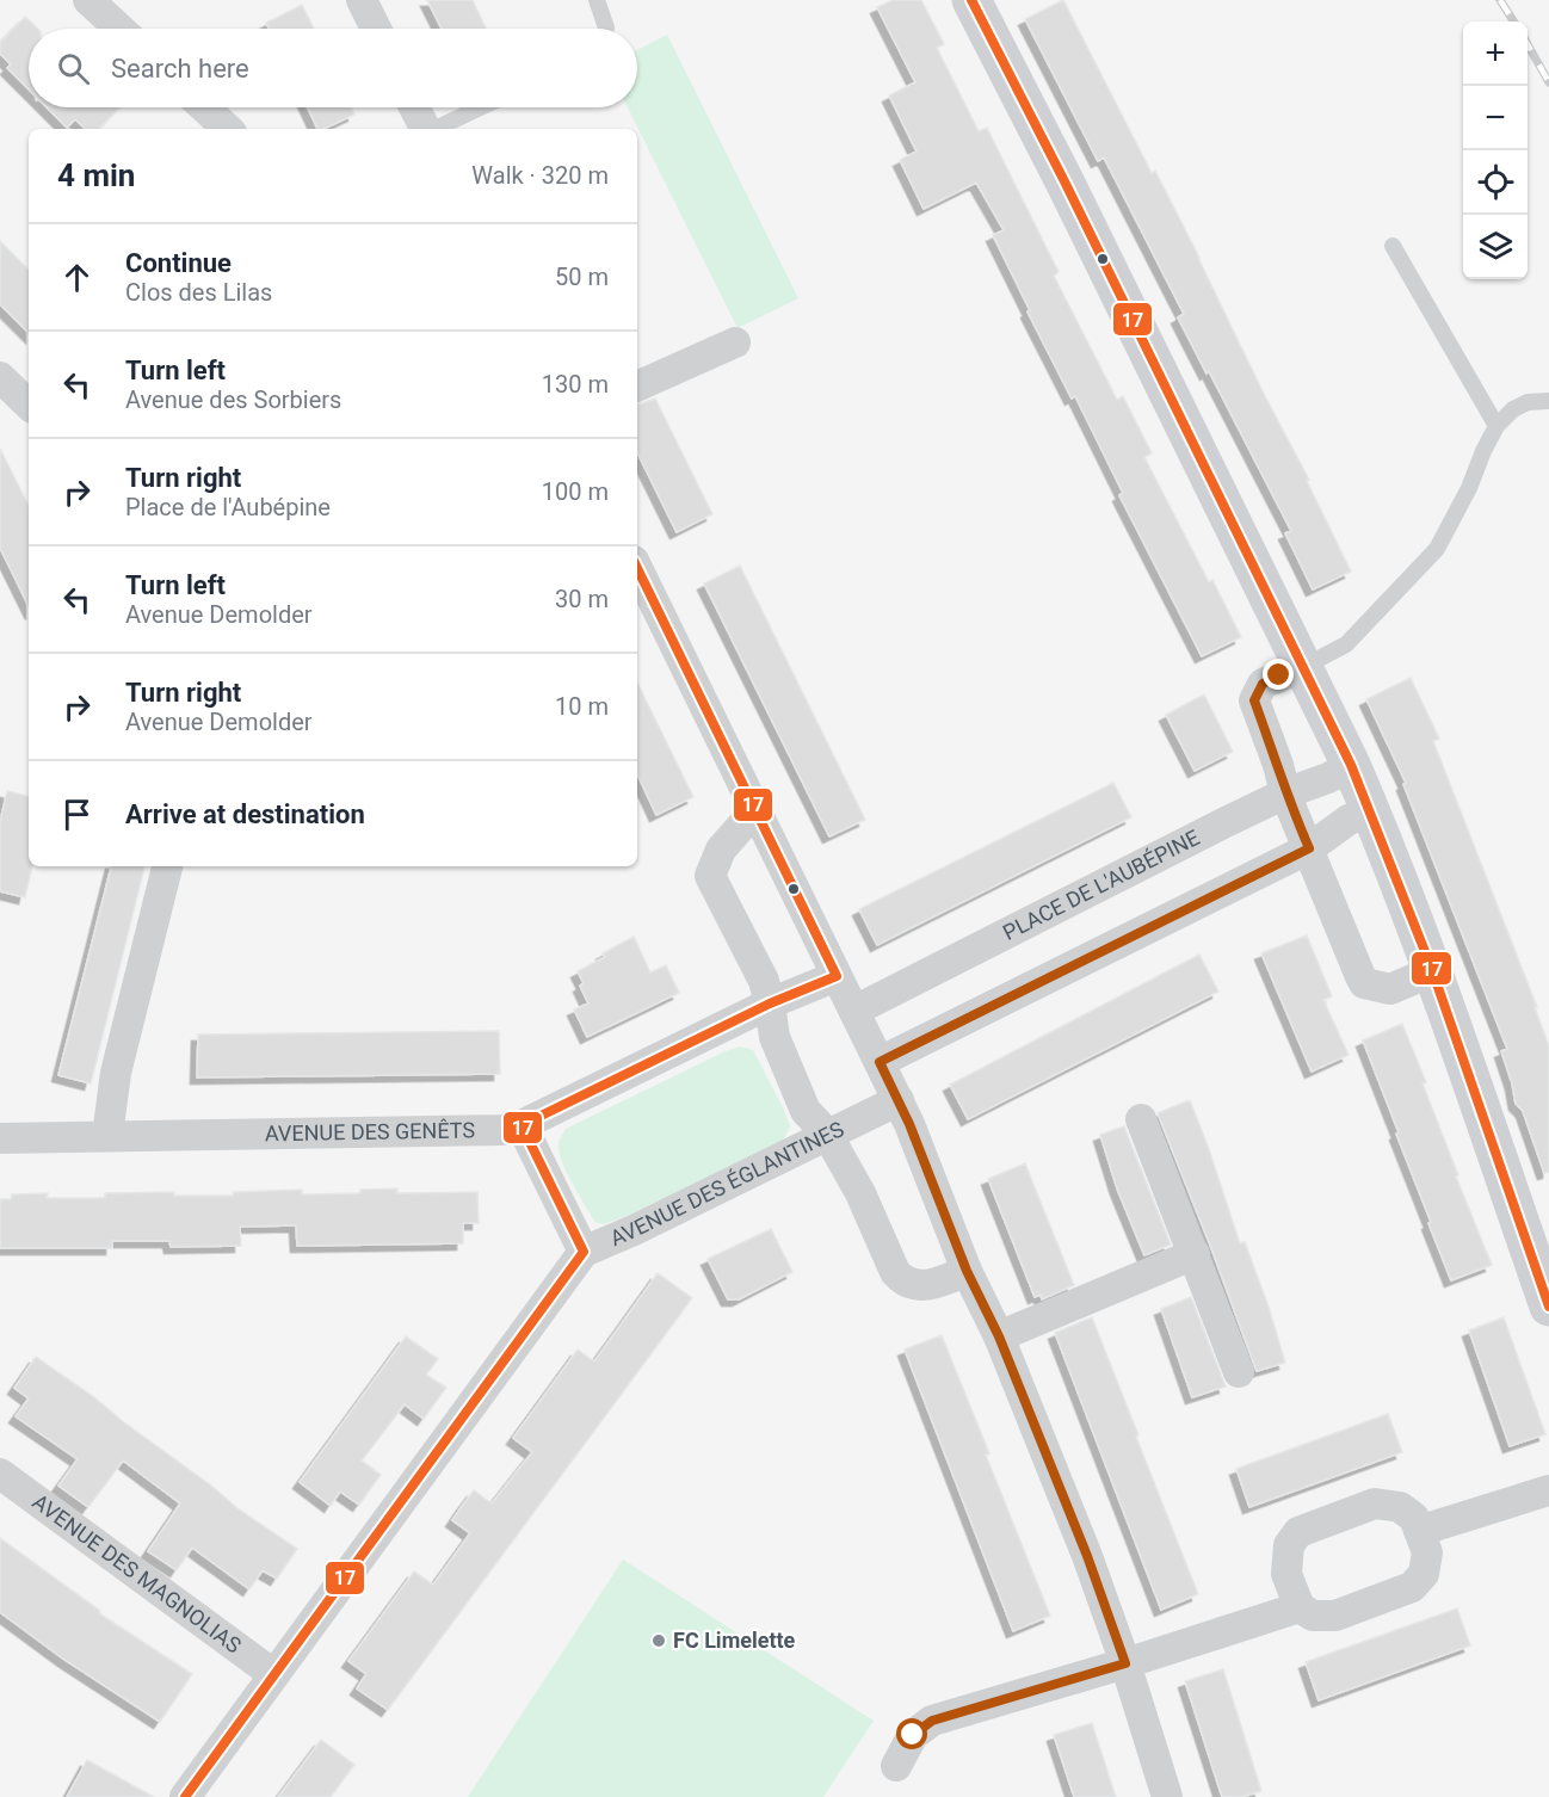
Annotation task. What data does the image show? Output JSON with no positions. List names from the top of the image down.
{
  "streets": {
    "street": [
      "PLACE DE L'AUBÉPINE",
      "AVENUE DES GENÊTS",
      "AVENUE DES ÉGLANTINES",
      "AVENUE DES MAGNOLIAS"
    ]
  },
  "crossings": [
    ["AVENUE DES ÉGLANTINES", "AVENUE DES MAGNOLIAS"]
  ],
  "places": ["FC Limelette"],
  "lines": ["transit line 17"],
  "page": {
    "map_buttons": ["+", "−"],
    "search": "Search here",
    "heading": ["4 min", "Walk · 320 m"],
    "list": [
      ["Continue", "Clos des Lilas", "50 m"],
      ["Turn left", "Avenue des Sorbiers", "130 m"],
      ["Turn right", "Place de l'Aubépine", "100 m"],
      ["Turn left", "Avenue Demolder", "30 m"],
      ["Turn right", "Avenue Demolder", "10 m"],
      "Arrive at destination"
    ]
  }
}
